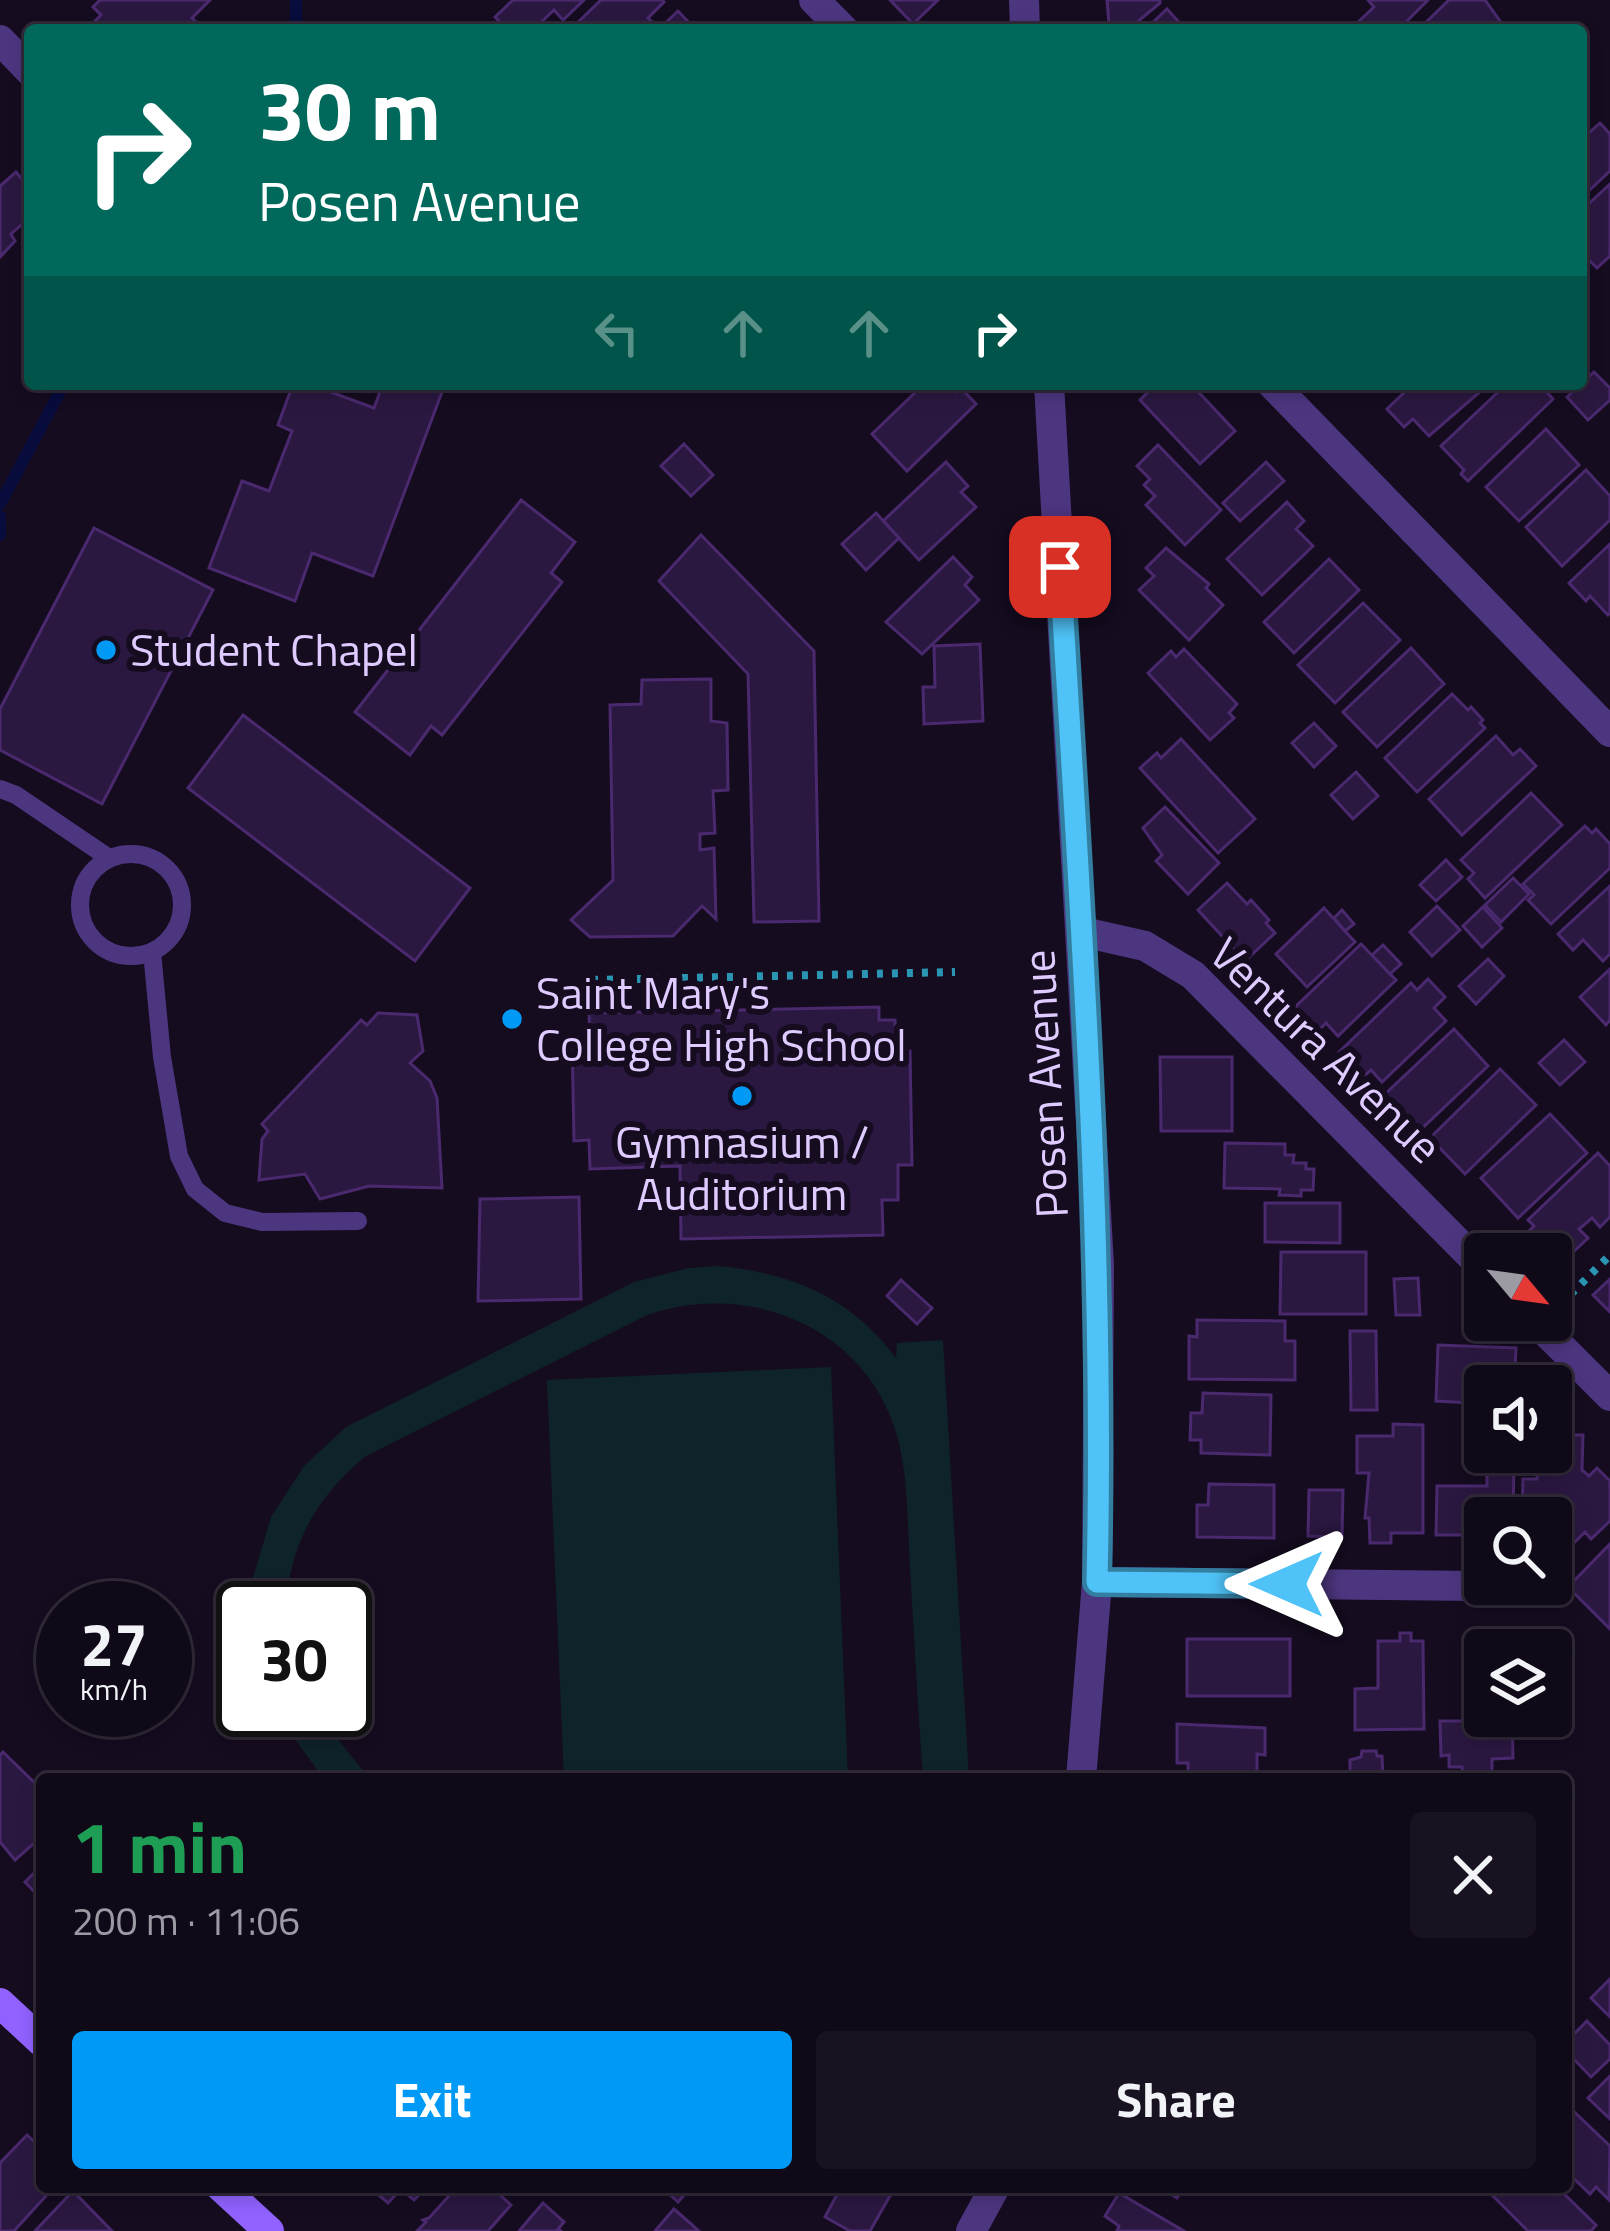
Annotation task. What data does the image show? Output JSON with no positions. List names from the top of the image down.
{
  "streets": {
    "street": ["Ventura Avenue", "Posen Avenue"]
  },
  "crossings": [
    ["Ventura Avenue", "Posen Avenue"]
  ],
  "places": ["Student Chapel", "Saint Mary's College High School", "Gymnasium / Auditorium"],
  "north": "bottom right",
  "page": {
    "turn": ["30 m", "Posen Avenue"],
    "speed": "27 km/h",
    "limit": "30",
    "heading": ["1 min", "200 m · 11:06"],
    "buttons": ["Exit", "Share"]
  }
}
